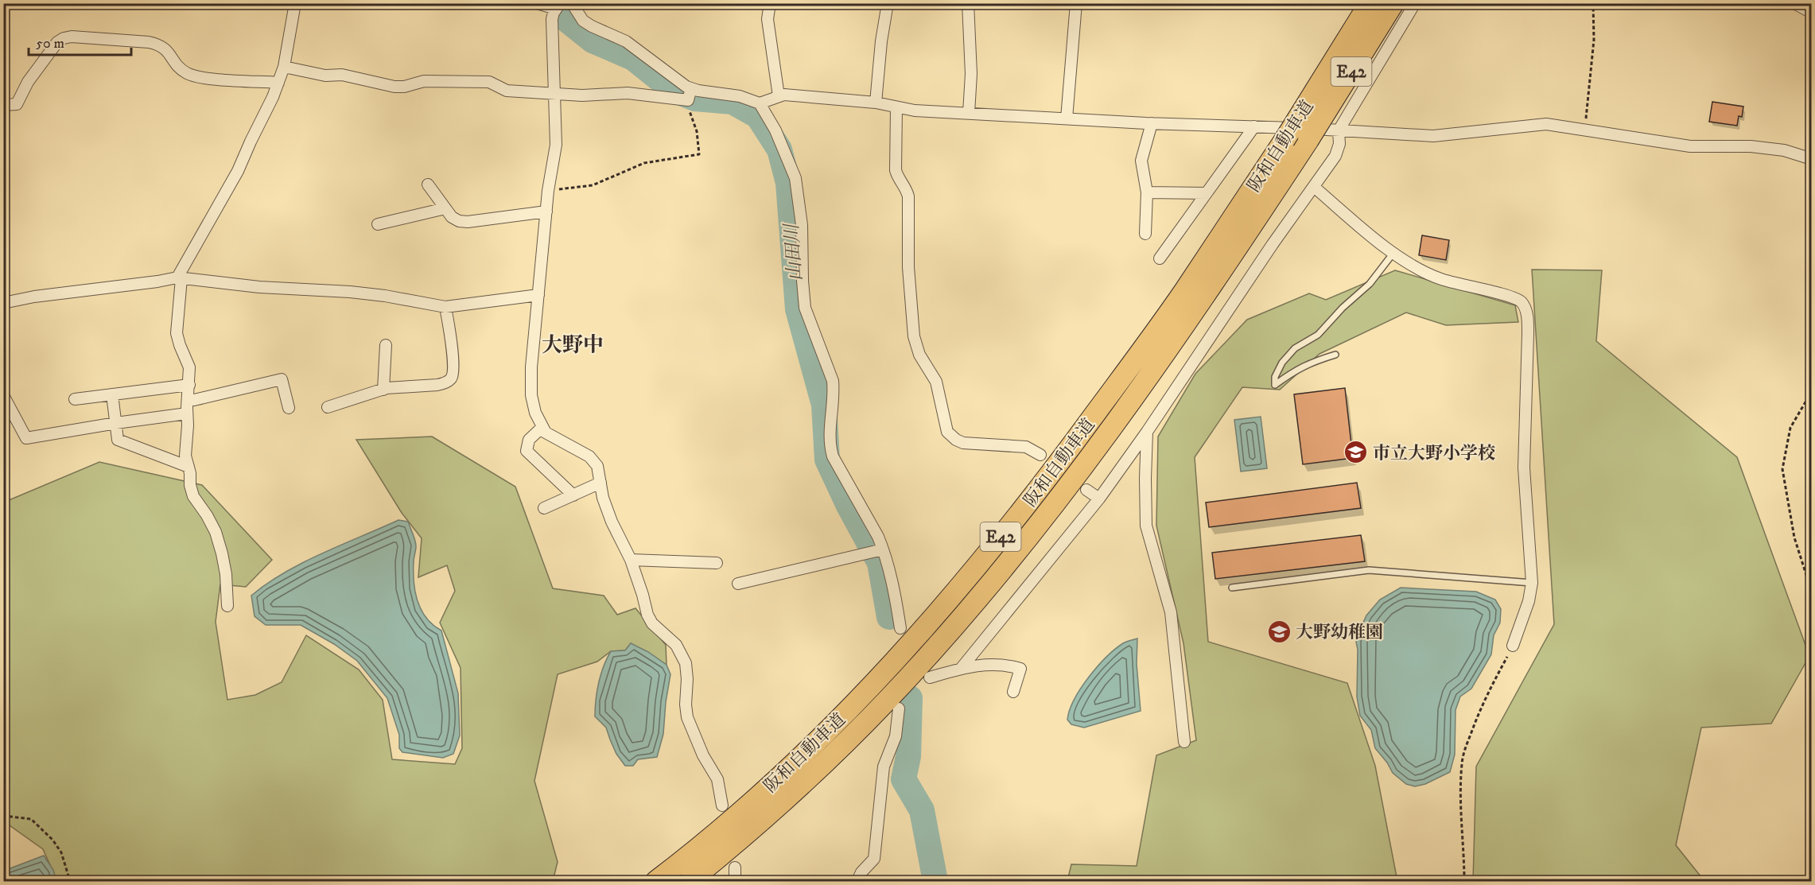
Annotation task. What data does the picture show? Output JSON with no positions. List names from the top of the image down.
{
  "streets": {
    "highway": ["E42", "阪和自動車道"]
  },
  "districts": ["大野中"],
  "water": ["山田川"],
  "places": {
    "school or university": ["市立大野小学校", "大野幼稚園"]
  },
  "scale_bar": "50 m"
}
